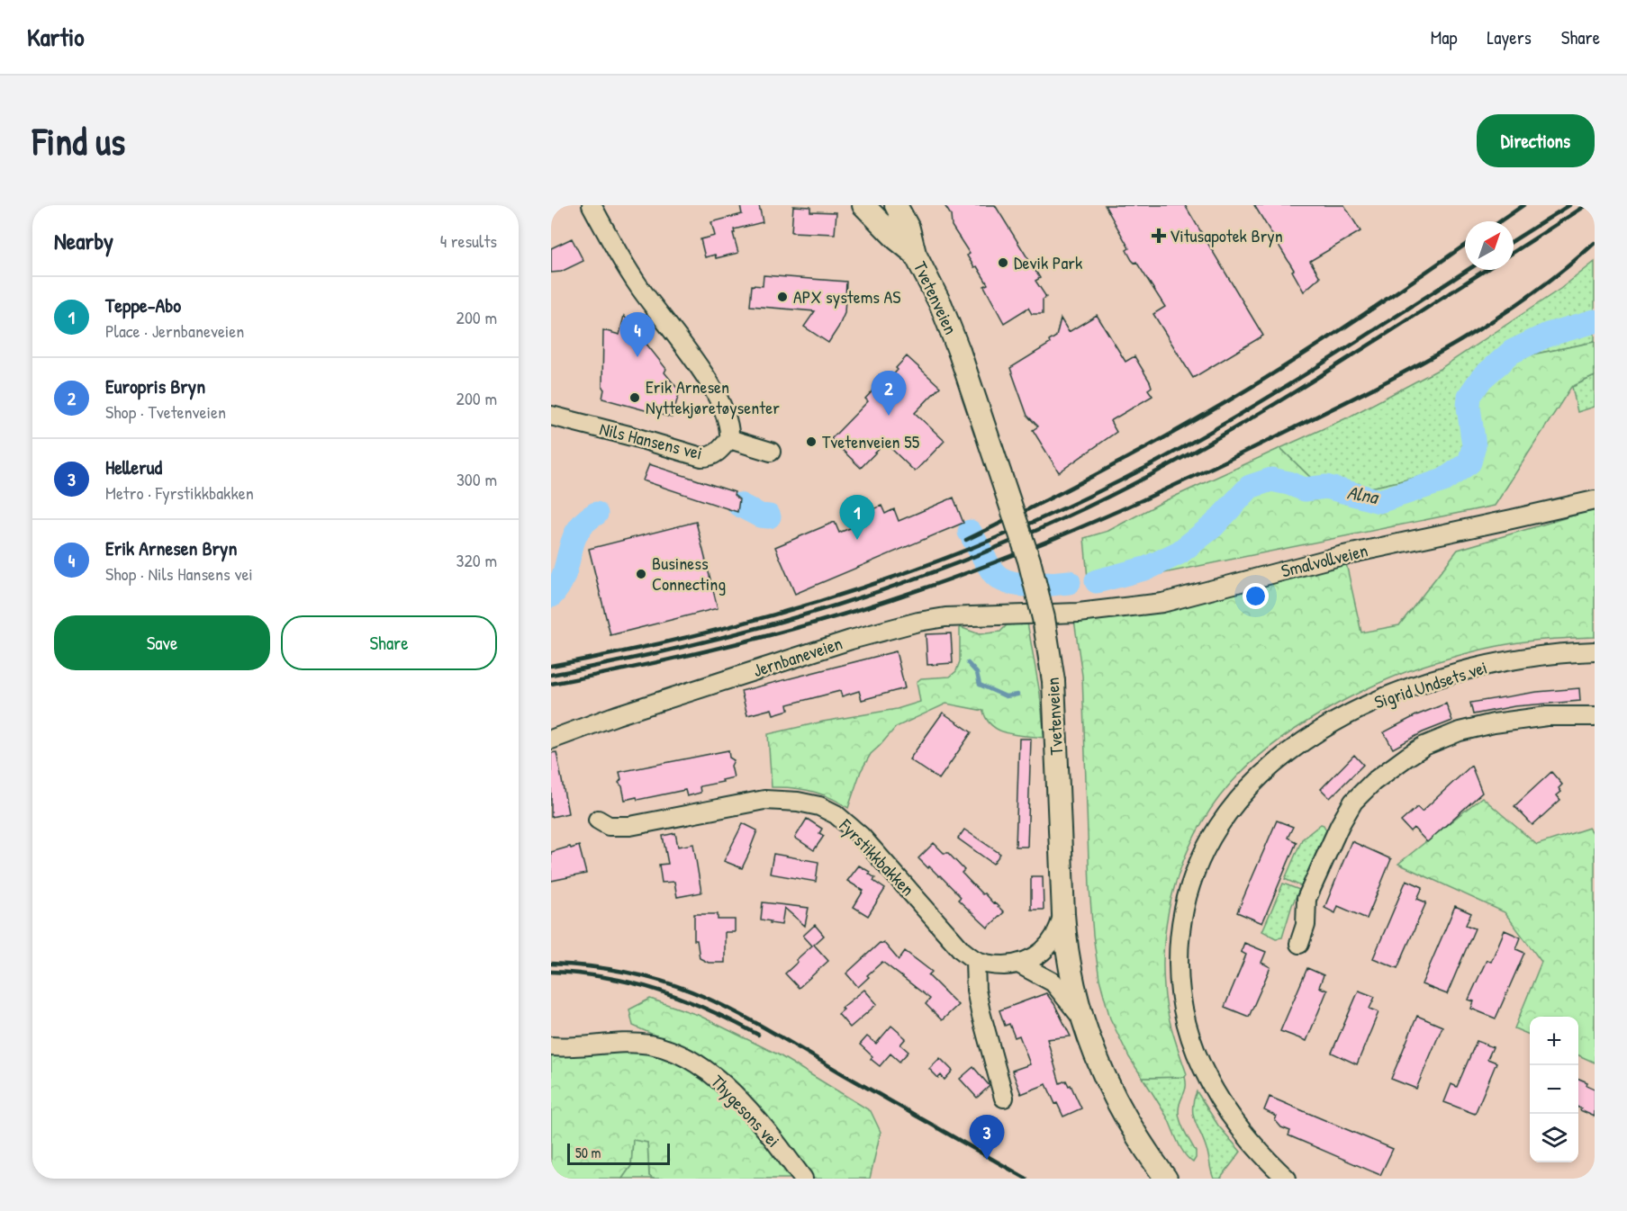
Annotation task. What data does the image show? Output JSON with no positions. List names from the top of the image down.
{
  "streets": {
    "main road": ["Tvetenveien"],
    "street": [
      "Nils Hansens vei",
      "Smalvollveien",
      "Jernbaneveien",
      "Sigrid Undsets vei",
      "Fyrstikkbakken",
      "Thygesons vei"
    ]
  },
  "crossings": [
    ["Tvetenveien", "Fyrstikkbakken"],
    ["Smalvollveien", "Jernbaneveien"]
  ],
  "water": ["Alna"],
  "places": {
    "health": ["Vitusapotek Bryn"],
    "other": [
      "Devik Park",
      "APX systems AS",
      "Erik Arnesen Nyttekjøretøysenter",
      "Tvetenveien 55",
      "Business Connecting"
    ]
  },
  "scale_bar": "50 m",
  "north": "top right",
  "page": {
    "header": "Kartio",
    "nav": ["Map", "Layers", "Share"],
    "buttons": [
      "Directions",
      ["Save", "Share"]
    ],
    "title": "Find us",
    "heading": ["Nearby", "4 results"],
    "list": [
      {
        "mark": "1",
        "name": "Teppe-Abo",
        "note": "Place · Jernbaneveien",
        "value": "200 m"
      },
      {
        "mark": "2",
        "name": "Europris Bryn",
        "note": "Shop · Tvetenveien",
        "value": "200 m"
      },
      {
        "mark": "3",
        "name": "Hellerud",
        "note": "Metro · Fyrstikkbakken",
        "value": "300 m"
      },
      {
        "mark": "4",
        "name": "Erik Arnesen Bryn",
        "note": "Shop · Nils Hansens vei",
        "value": "320 m"
      }
    ],
    "pins": [
      "4",
      "2",
      "1",
      "3"
    ],
    "map_buttons": ["+", "−"],
    "scale": "50 m"
  }
}
